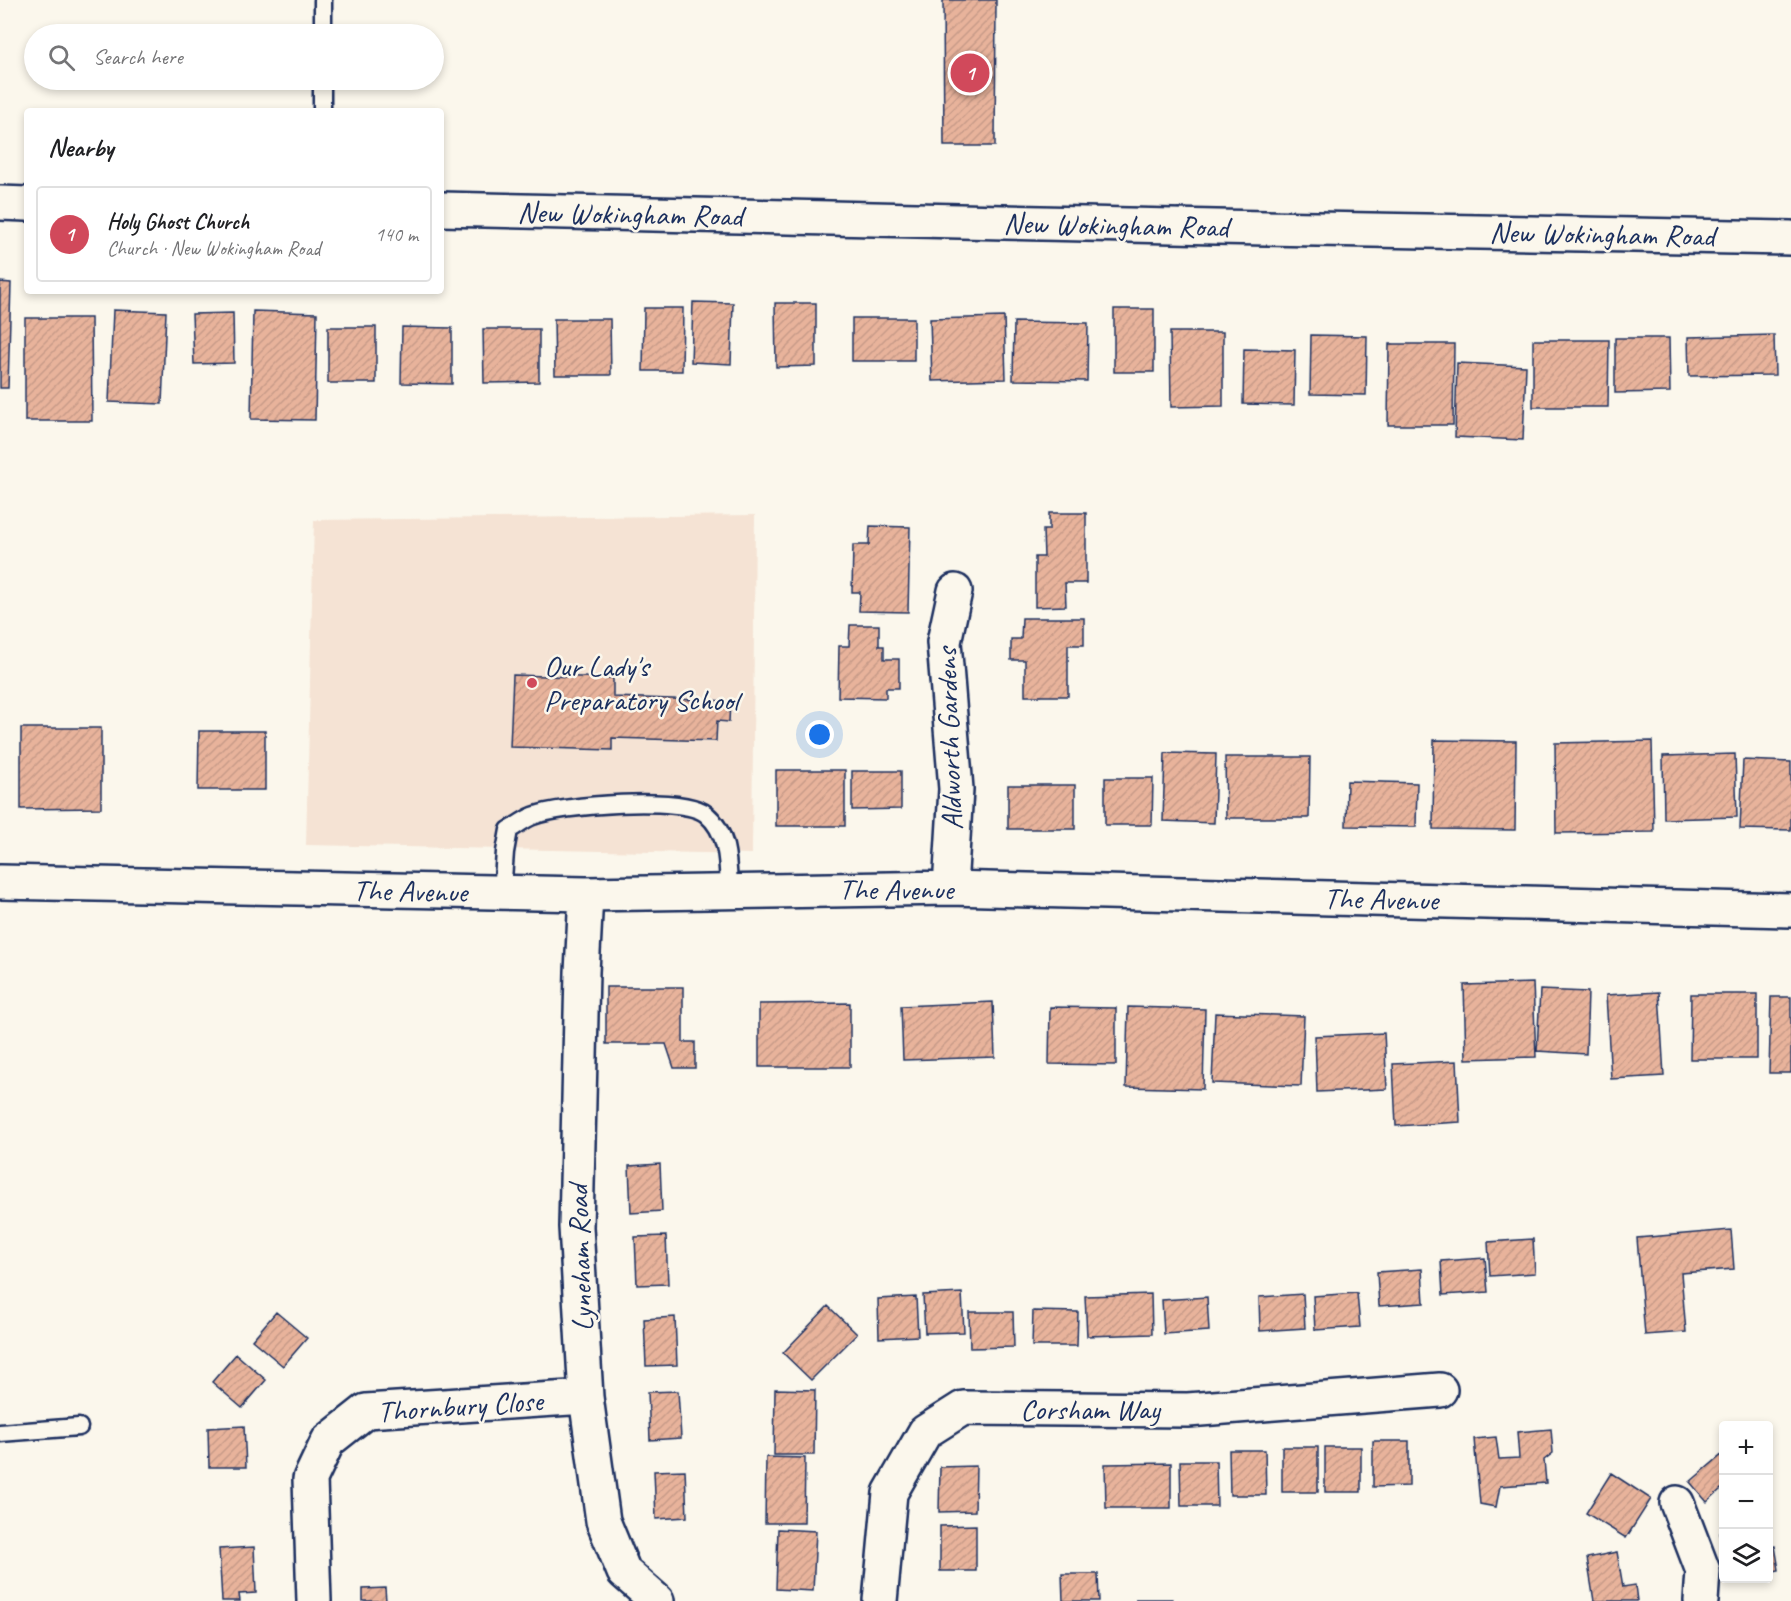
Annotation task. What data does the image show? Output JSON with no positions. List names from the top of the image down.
{
  "streets": {
    "street": [
      "New Wokingham Road",
      "Aldworth Gardens",
      "The Avenue",
      "Lyneham Road",
      "Thornbury Close",
      "Corsham Way"
    ]
  },
  "crossings": [
    ["Aldworth Gardens", "The Avenue"],
    ["The Avenue", "Lyneham Road"],
    ["Lyneham Road", "Thornbury Close"]
  ],
  "places": ["Our Lady's Preparatory School"],
  "page": {
    "search": "Search here",
    "pins": "1",
    "heading": "Nearby",
    "list": [
      {
        "mark": "1",
        "name": "Holy Ghost Church",
        "note": "Church · New Wokingham Road",
        "value": "140 m"
      }
    ],
    "map_buttons": ["+", "−"]
  }
}
